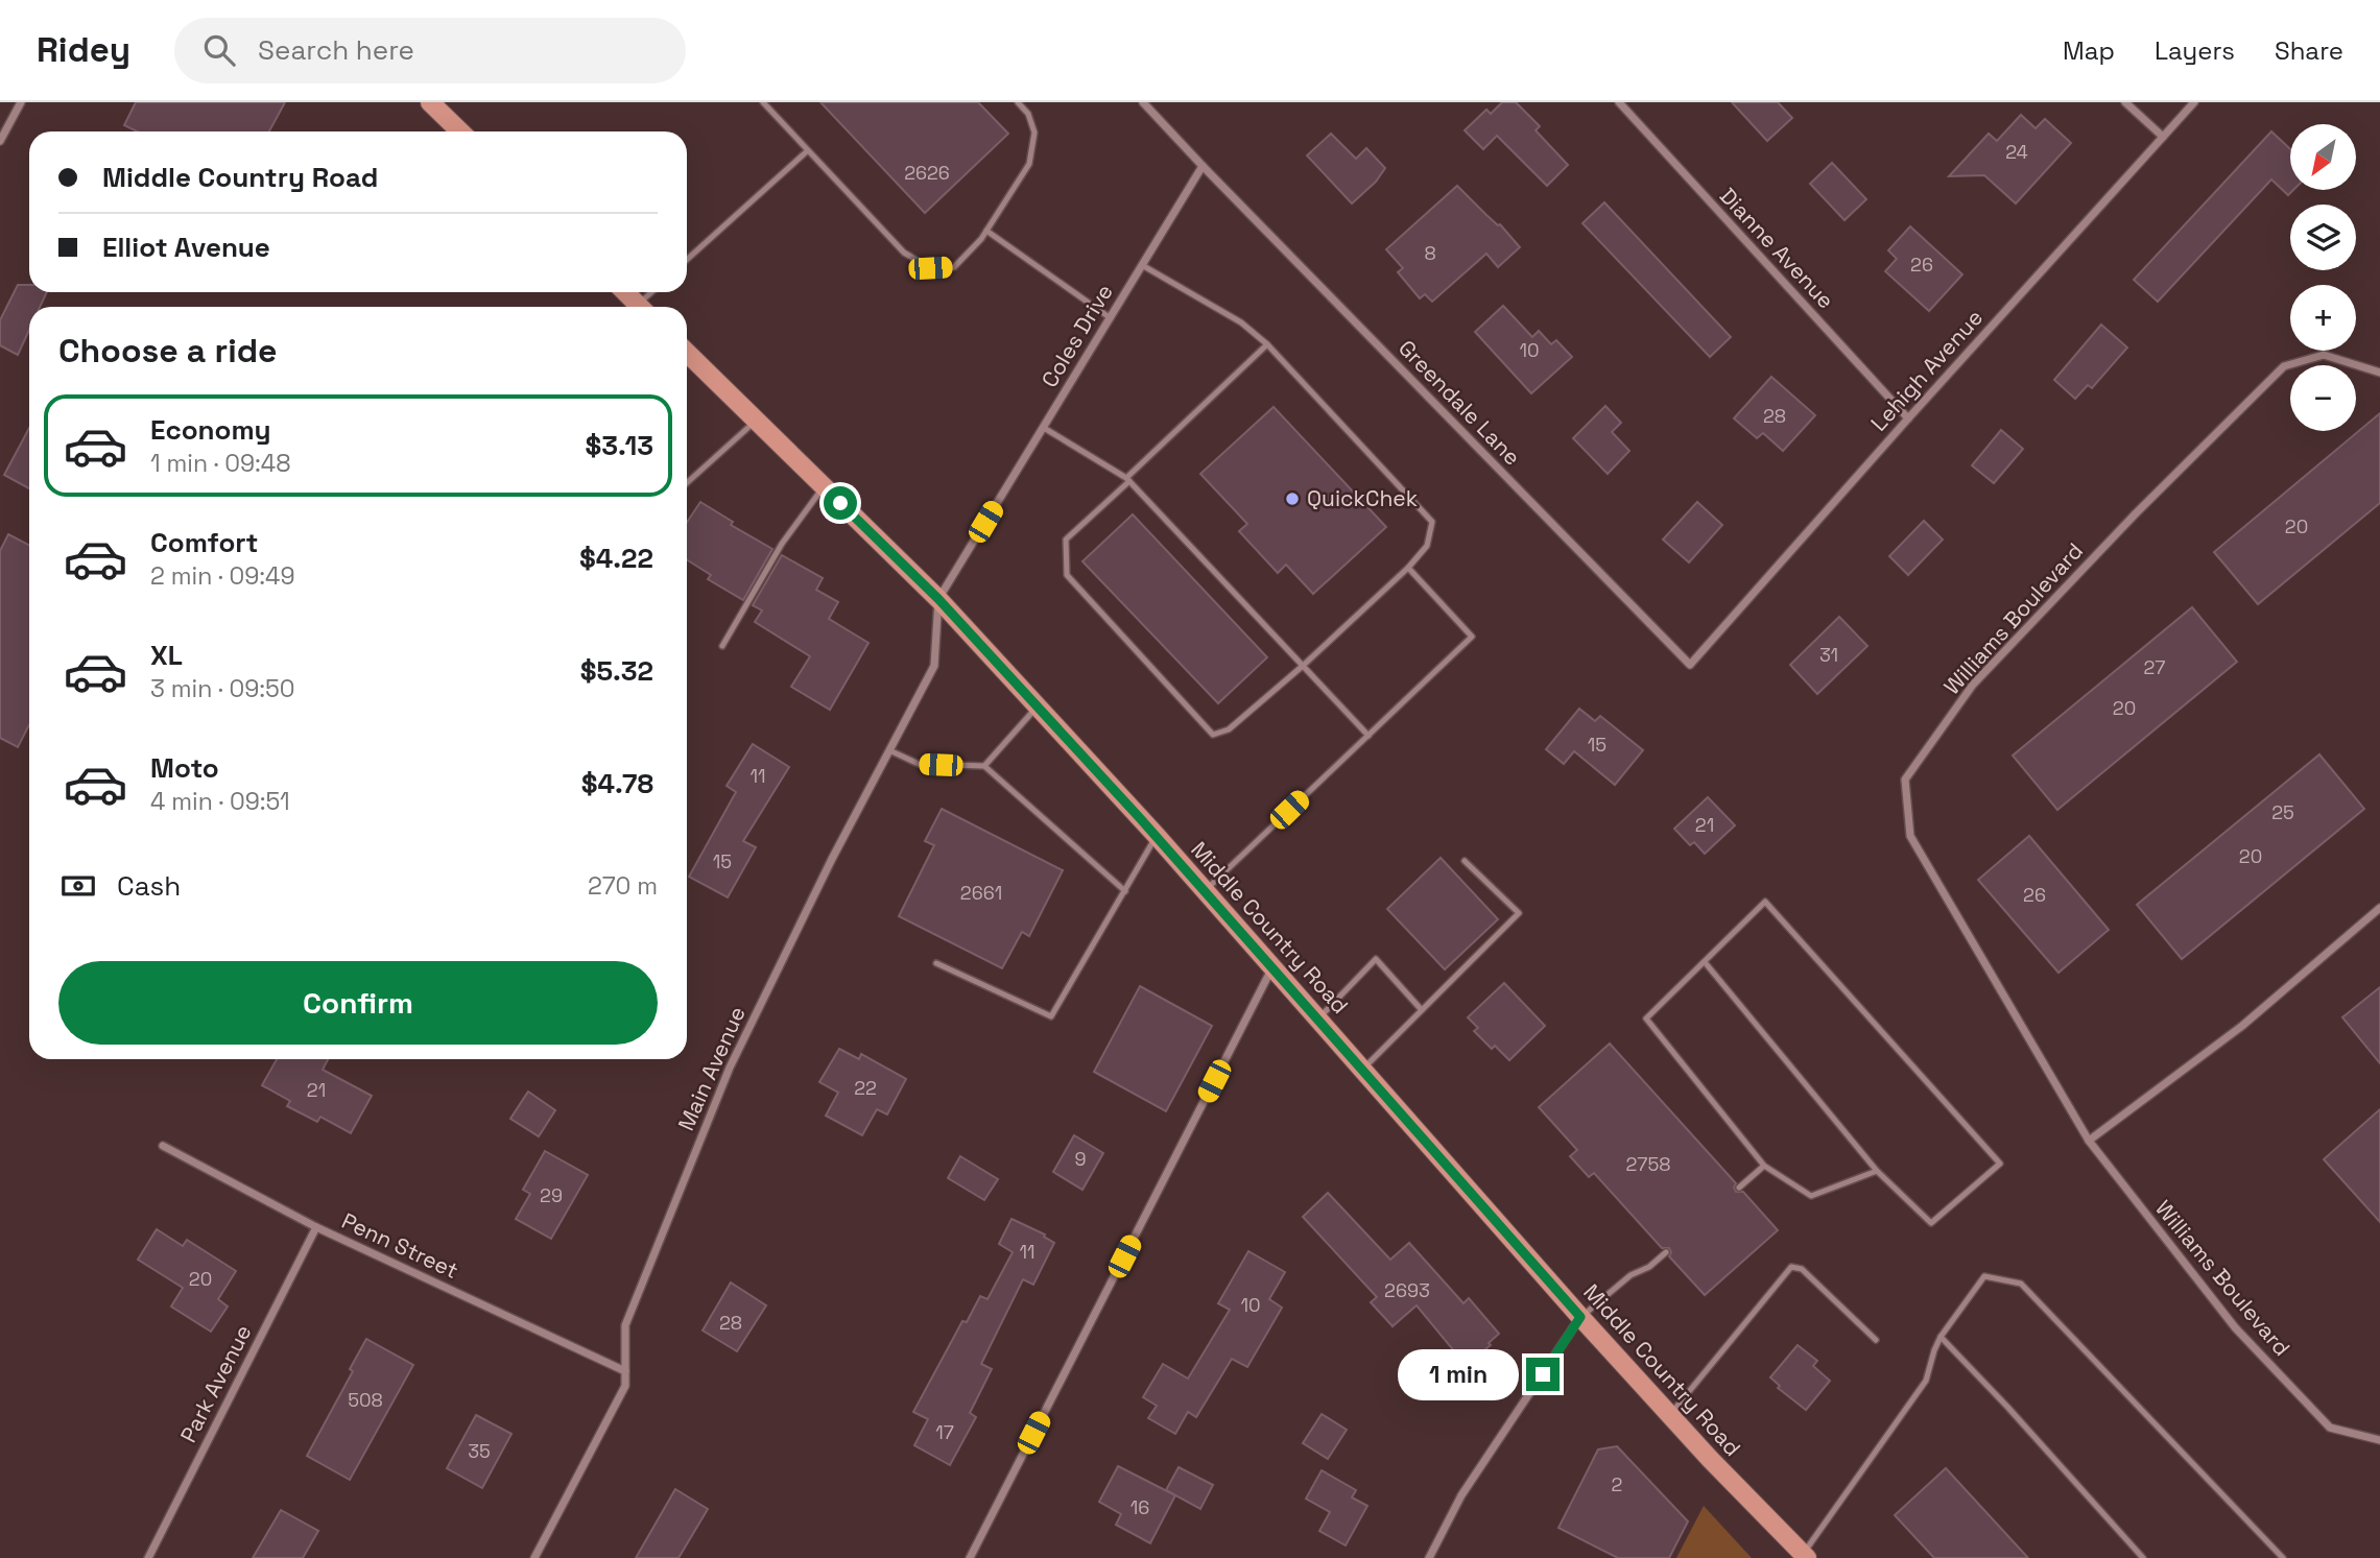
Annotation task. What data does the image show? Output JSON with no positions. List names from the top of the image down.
{
  "streets": {
    "main road": ["Middle Country Road"],
    "street": [
      "Dianne Avenue",
      "Coles Drive",
      "Lehigh Avenue",
      "Greendale Lane",
      "Williams Boulevard",
      "Main Avenue",
      "Penn Street",
      "Park Avenue"
    ]
  },
  "crossings": [
    ["Dianne Avenue", "Lehigh Avenue"],
    ["Coles Drive", "Greendale Lane"],
    ["Coles Drive", "Middle Country Road"],
    ["Coles Drive", "Main Avenue"],
    ["Lehigh Avenue", "Greendale Lane"],
    ["Middle Country Road", "Main Avenue"],
    ["Main Avenue", "Penn Street"],
    ["Penn Street", "Park Avenue"]
  ],
  "places": ["QuickChek"],
  "house_numbers": [
    "24",
    "2626",
    "8",
    "26",
    "10",
    "28",
    "20",
    "31",
    "27",
    "20",
    "15",
    "11",
    "25",
    "21",
    "20",
    "15",
    "2661",
    "26",
    "22",
    "21",
    "9",
    "2758",
    "29",
    "11",
    "20",
    "2693",
    "10",
    "28",
    "508",
    "17",
    "35",
    "2",
    "16"
  ],
  "north": "bottom left",
  "page": {
    "header": "Ridey",
    "search": "Search here",
    "nav": ["Map", "Layers", "Share"],
    "map_buttons": ["+", "−"],
    "banner": ["Middle Country Road", "Elliot Avenue"],
    "heading": "Choose a ride",
    "list": [
      {
        "name": "Economy",
        "note": "1 min · 09:48",
        "value": "$3.13"
      },
      {
        "name": "Comfort",
        "note": "2 min · 09:49",
        "value": "$4.22"
      },
      {
        "name": "XL",
        "note": "3 min · 09:50",
        "value": "$5.32"
      },
      {
        "name": "Moto",
        "note": "4 min · 09:51",
        "value": "$4.78"
      }
    ],
    "pay": ["Cash", "270 m"],
    "buttons": "Confirm",
    "bubble": "1 min"
  }
}
